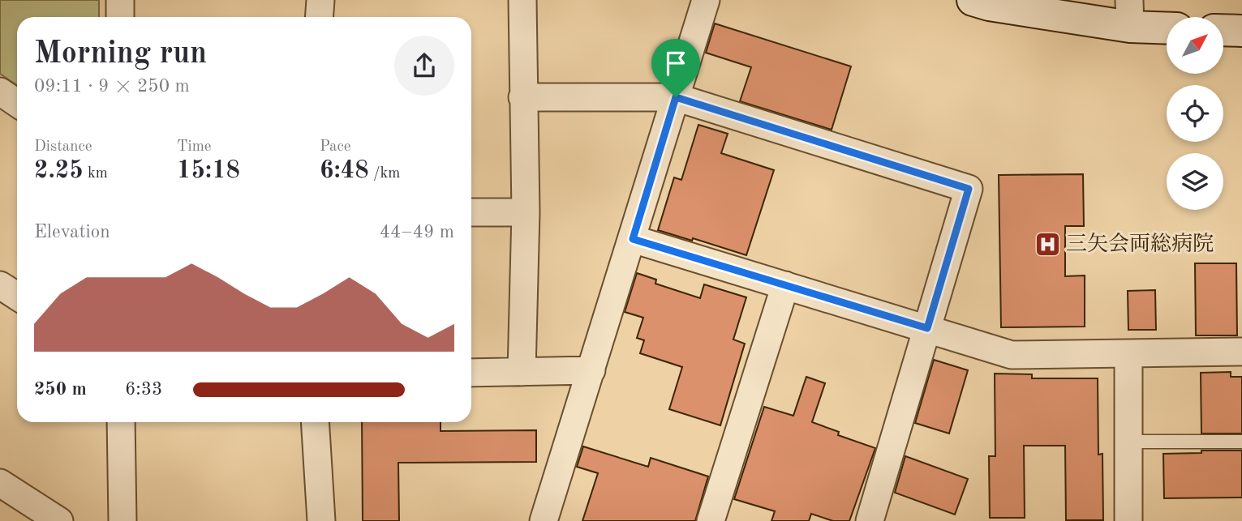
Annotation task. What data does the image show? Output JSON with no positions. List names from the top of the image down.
{
  "places": {
    "hospital": ["三矢会両総病院"]
  },
  "north": "top right",
  "page": {
    "heading": ["Morning run", "09:11 · 9 × 250 m"],
    "stats": [
      ["Distance", "2.25 km"],
      ["Time", "15:18"],
      ["Pace", "6:48 /km"]
    ],
    "chart": ["Elevation", "44–49 m"],
    "list": [
      {
        "name": "250 m",
        "note": "6:33"
      }
    ]
  }
}
